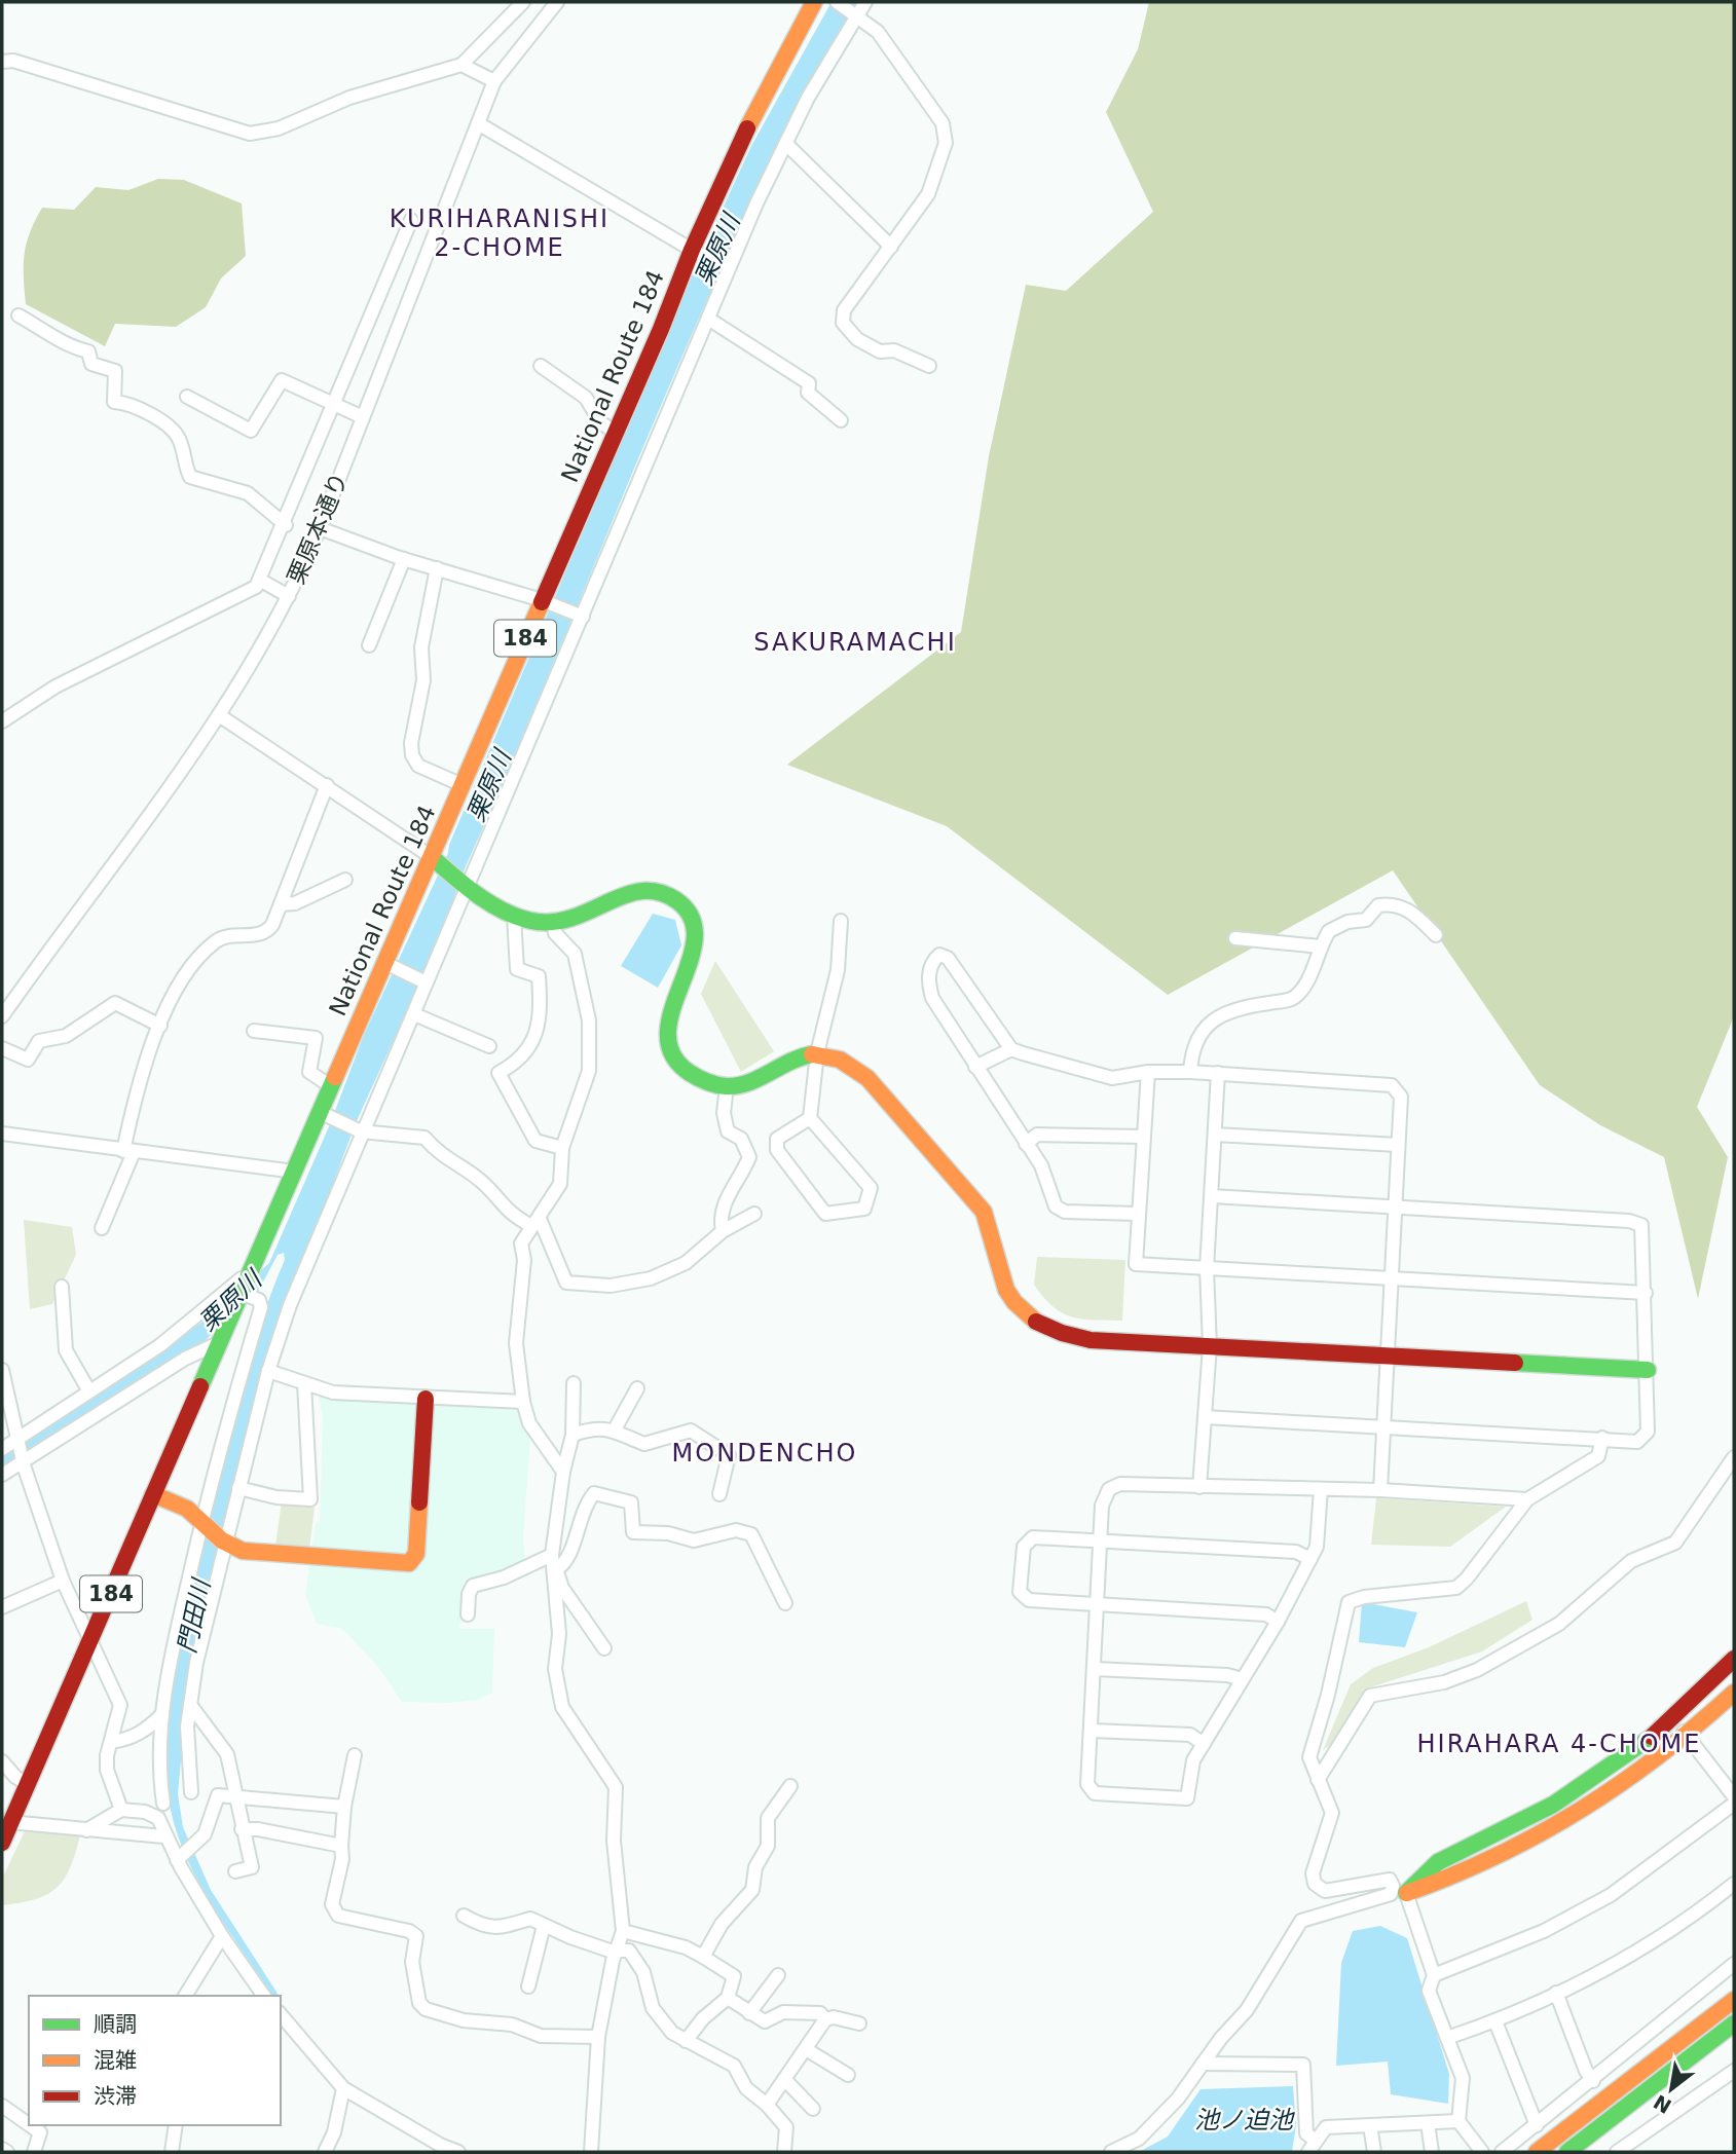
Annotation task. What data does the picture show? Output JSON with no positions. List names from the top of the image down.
{
  "streets": {
    "main road": ["National Route 184", "184"],
    "street": ["栗原本通り"]
  },
  "districts": [
    "KURIHARANISHI 2-CHOME",
    "SAKURAMACHI",
    "MONDENCHO",
    "HIRAHARA 4-CHOME"
  ],
  "water": ["栗原川", "門田川", "池ノ迫池"],
  "legend": ["順調", "混雑", "渋滞"],
  "north": "bottom left"
}
